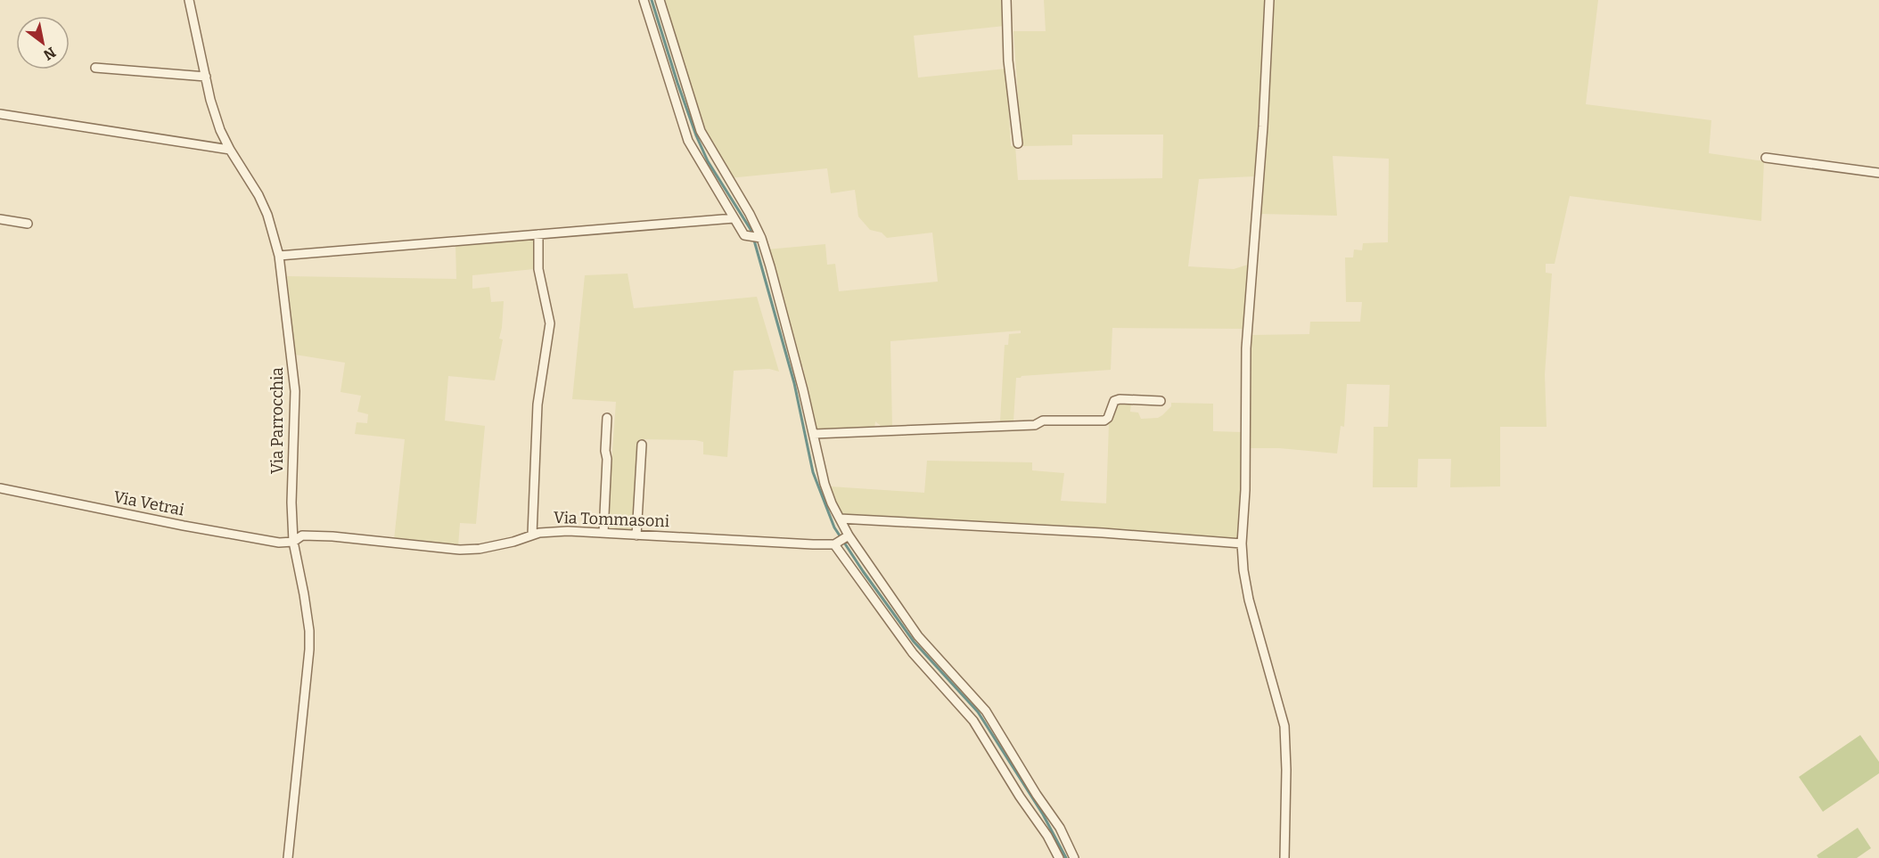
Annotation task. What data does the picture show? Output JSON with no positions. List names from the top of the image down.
{
  "streets": {
    "street": ["Via Parrocchia", "Via Vetrai", "Via Tommasoni"]
  },
  "crossings": [
    ["Via Parrocchia", "Via Vetrai"],
    ["Via Parrocchia", "Via Tommasoni"],
    ["Via Vetrai", "Via Tommasoni"]
  ],
  "north": "bottom right"
}
